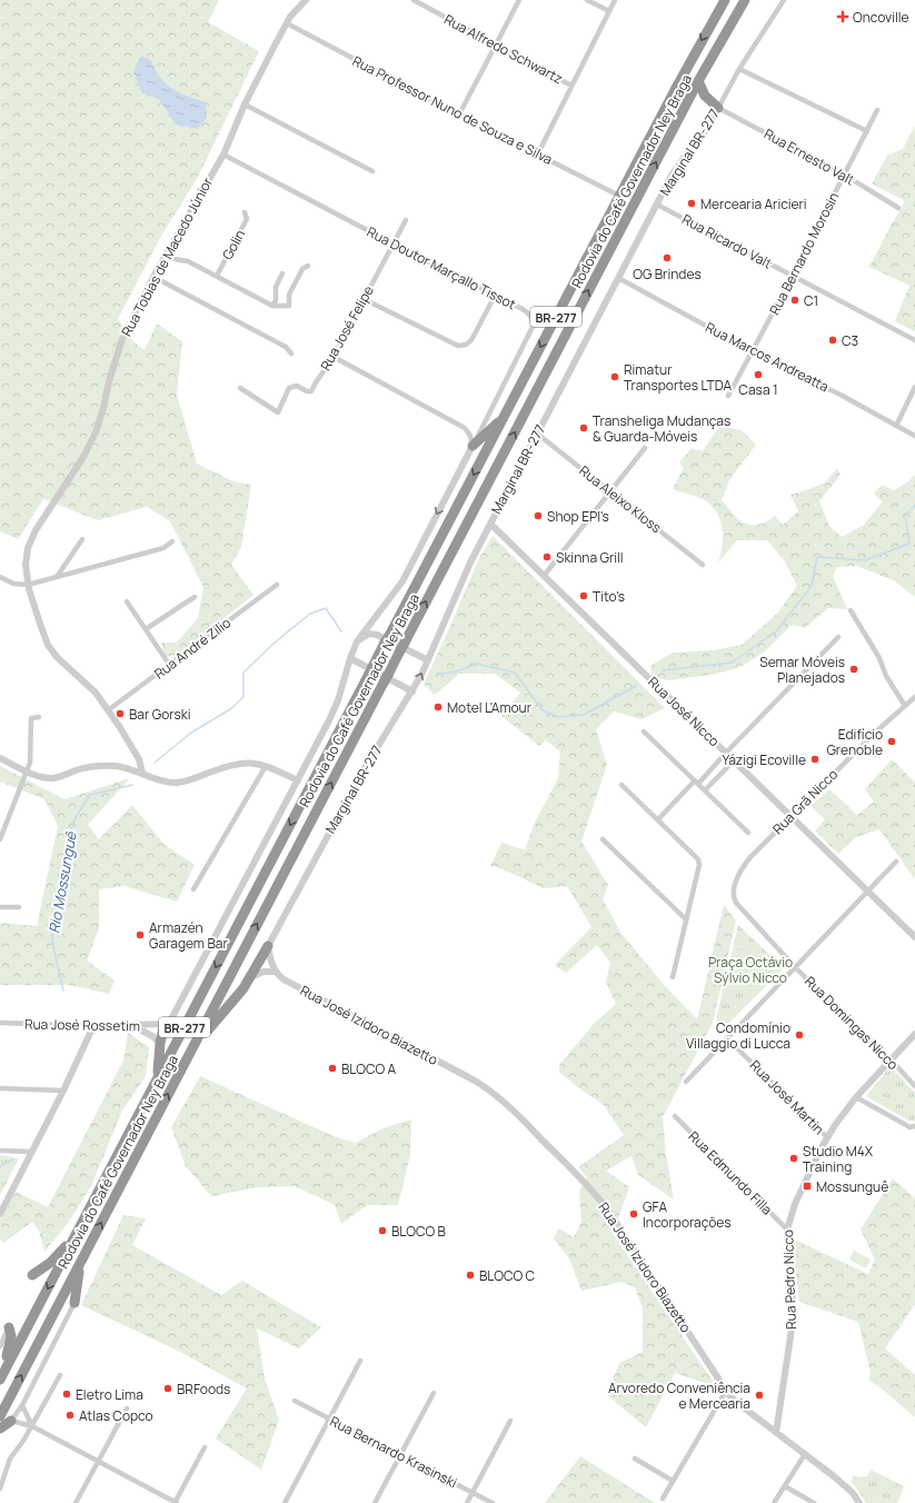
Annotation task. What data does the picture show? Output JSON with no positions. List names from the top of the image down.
{
  "streets": {
    "highway": ["Rodovia do Café Governador Ney Braga", "BR-277"],
    "street": [
      "Rua Alfredo Schwartz",
      "Rua Professor Nuno de Souza e Silva",
      "Marginal BR-277",
      "Rua Ernesto Valt",
      "Rua Ricardo Valt",
      "Golin",
      "Rua Bernardo Morosin",
      "Rua Tobias de Macedo Júnior",
      "Rua Doutor Marçallo Tissot",
      "Rua José Felipe",
      "Rua Marcos Andreatta",
      "Rua Aleixo Kloss",
      "Rua André Zilio",
      "Rua José Nicco",
      "Rua Grã Nicco",
      "Rua Domingas Nicco",
      "Rua José Rossetim",
      "Rua José Izidoro Biazetto",
      "Rua José Martin",
      "Rua Edmundo Filla",
      "Rua Pedro Nicco",
      "Rua Bernardo Krasinski"
    ]
  },
  "crossings": [
    ["Rua Professor Nuno de Souza e Silva", "Rodovia do Café Governador Ney Braga"],
    ["Rua Professor Nuno de Souza e Silva", "Rua Tobias de Macedo Júnior"],
    ["Marginal BR-277", "Rua Ernesto Valt"],
    ["Marginal BR-277", "Rua Ricardo Valt"],
    ["Marginal BR-277", "Rua Marcos Andreatta"],
    ["Marginal BR-277", "Rua Aleixo Kloss"],
    ["Marginal BR-277", "Rua José Nicco"],
    ["Rua Ernesto Valt", "Rua Bernardo Morosin"],
    ["Rua Ricardo Valt", "Rua Bernardo Morosin"],
    ["Rua Bernardo Morosin", "Rua Marcos Andreatta"],
    ["Rua Tobias de Macedo Júnior", "Rua Doutor Marçallo Tissot"],
    ["Rua Tobias de Macedo Júnior", "Rua André Zilio"],
    ["Rua Doutor Marçallo Tissot", "Rua José Felipe"],
    ["Rua José Nicco", "Rua Grã Nicco"],
    ["Rua Grã Nicco", "Rua Domingas Nicco"],
    ["Rua Domingas Nicco", "Rua Pedro Nicco"],
    ["Rua José Izidoro Biazetto", "Rua Pedro Nicco"],
    ["Rua José Martin", "Rua Pedro Nicco"],
    ["Rua Edmundo Filla", "Rua Pedro Nicco"]
  ],
  "water": ["Rio Mossunguê"],
  "parks": ["Praça Octávio Sýlvio Nicco"],
  "places": {
    "health": ["Oncoville"],
    "other": [
      "Mercearia Aricieri",
      "OG Brindes",
      "C1",
      "C3",
      "Casa 1",
      "Rimatur Transportes LTDA",
      "Transheliga Mudanças & Guarda-Móveis",
      "Shop EPI's",
      "Skinna Grill",
      "Tito's",
      "Semar Móveis Planejados",
      "Motel L'Amour",
      "Bar Gorski",
      "Edifício Grenoble",
      "Yázigi Ecoville",
      "Armazén Garagem Bar",
      "Condomínio Villaggio di Lucca",
      "BLOCO A",
      "Studio M4X Training",
      "GFA Incorporações",
      "BLOCO B",
      "BLOCO C",
      "BRFoods",
      "Eletro Lima",
      "Arvoredo Conveniência e Mercearia",
      "Atlas Copco"
    ],
    "transit": ["Mossunguê"]
  }
}
